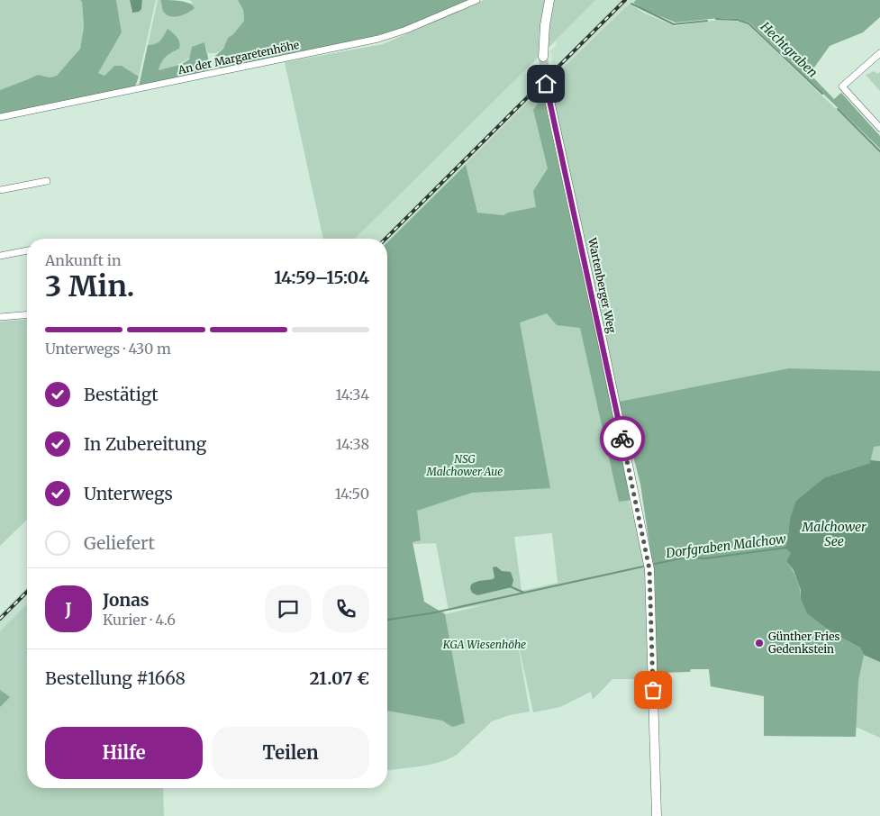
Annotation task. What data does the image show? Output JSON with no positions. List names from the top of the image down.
{
  "streets": {
    "main road": ["Wartenberger Weg"],
    "street": ["An der Margaretenhöhe"]
  },
  "water": ["Hechtgraben", "Malchower See", "Dorfgraben Malchow"],
  "parks": ["NSG Malchower Aue", "KGA Wiesenhöhe"],
  "places": ["Günther Fries Gedenkstein"],
  "page": {
    "heading": ["3 Min.", "Ankunft in", "14:59–15:04"],
    "panel": [
      "Jonas",
      "Kurier · 4.6",
      "Bestellung #1668",
      "21.07 €"
    ],
    "bar": "Unterwegs · 430 m",
    "list": [
      ["Bestätigt", "14:34"],
      ["In Zubereitung", "14:38"],
      ["Unterwegs", "14:50"],
      "Geliefert"
    ],
    "round": "J",
    "buttons": ["Hilfe", "Teilen"]
  }
}
